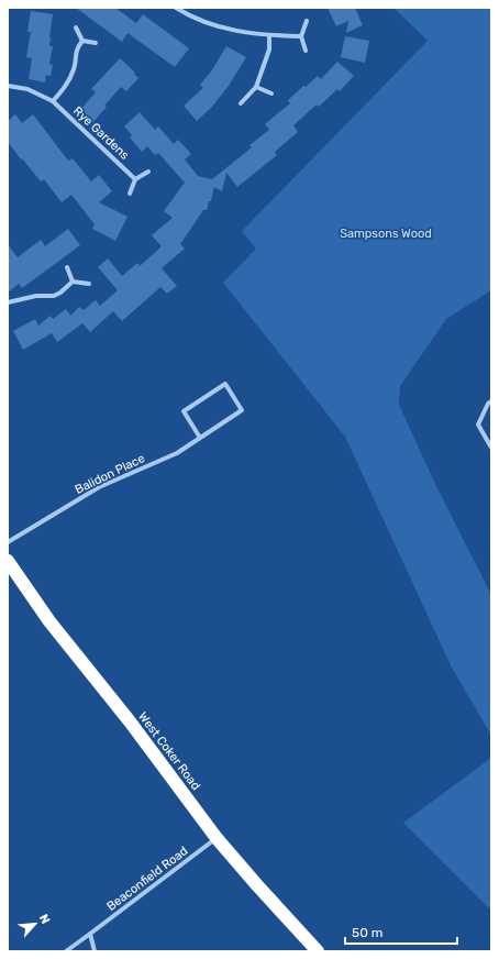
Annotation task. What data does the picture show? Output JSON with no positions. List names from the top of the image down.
{
  "streets": {
    "highway": ["West Coker Road"],
    "street": ["Rye Gardens", "Balidon Place", "Beaconfield Road"]
  },
  "crossings": [
    ["West Coker Road", "Beaconfield Road"]
  ],
  "parks": ["Sampsons Wood"],
  "scale_bar": "50 m",
  "north": "top right"
}
